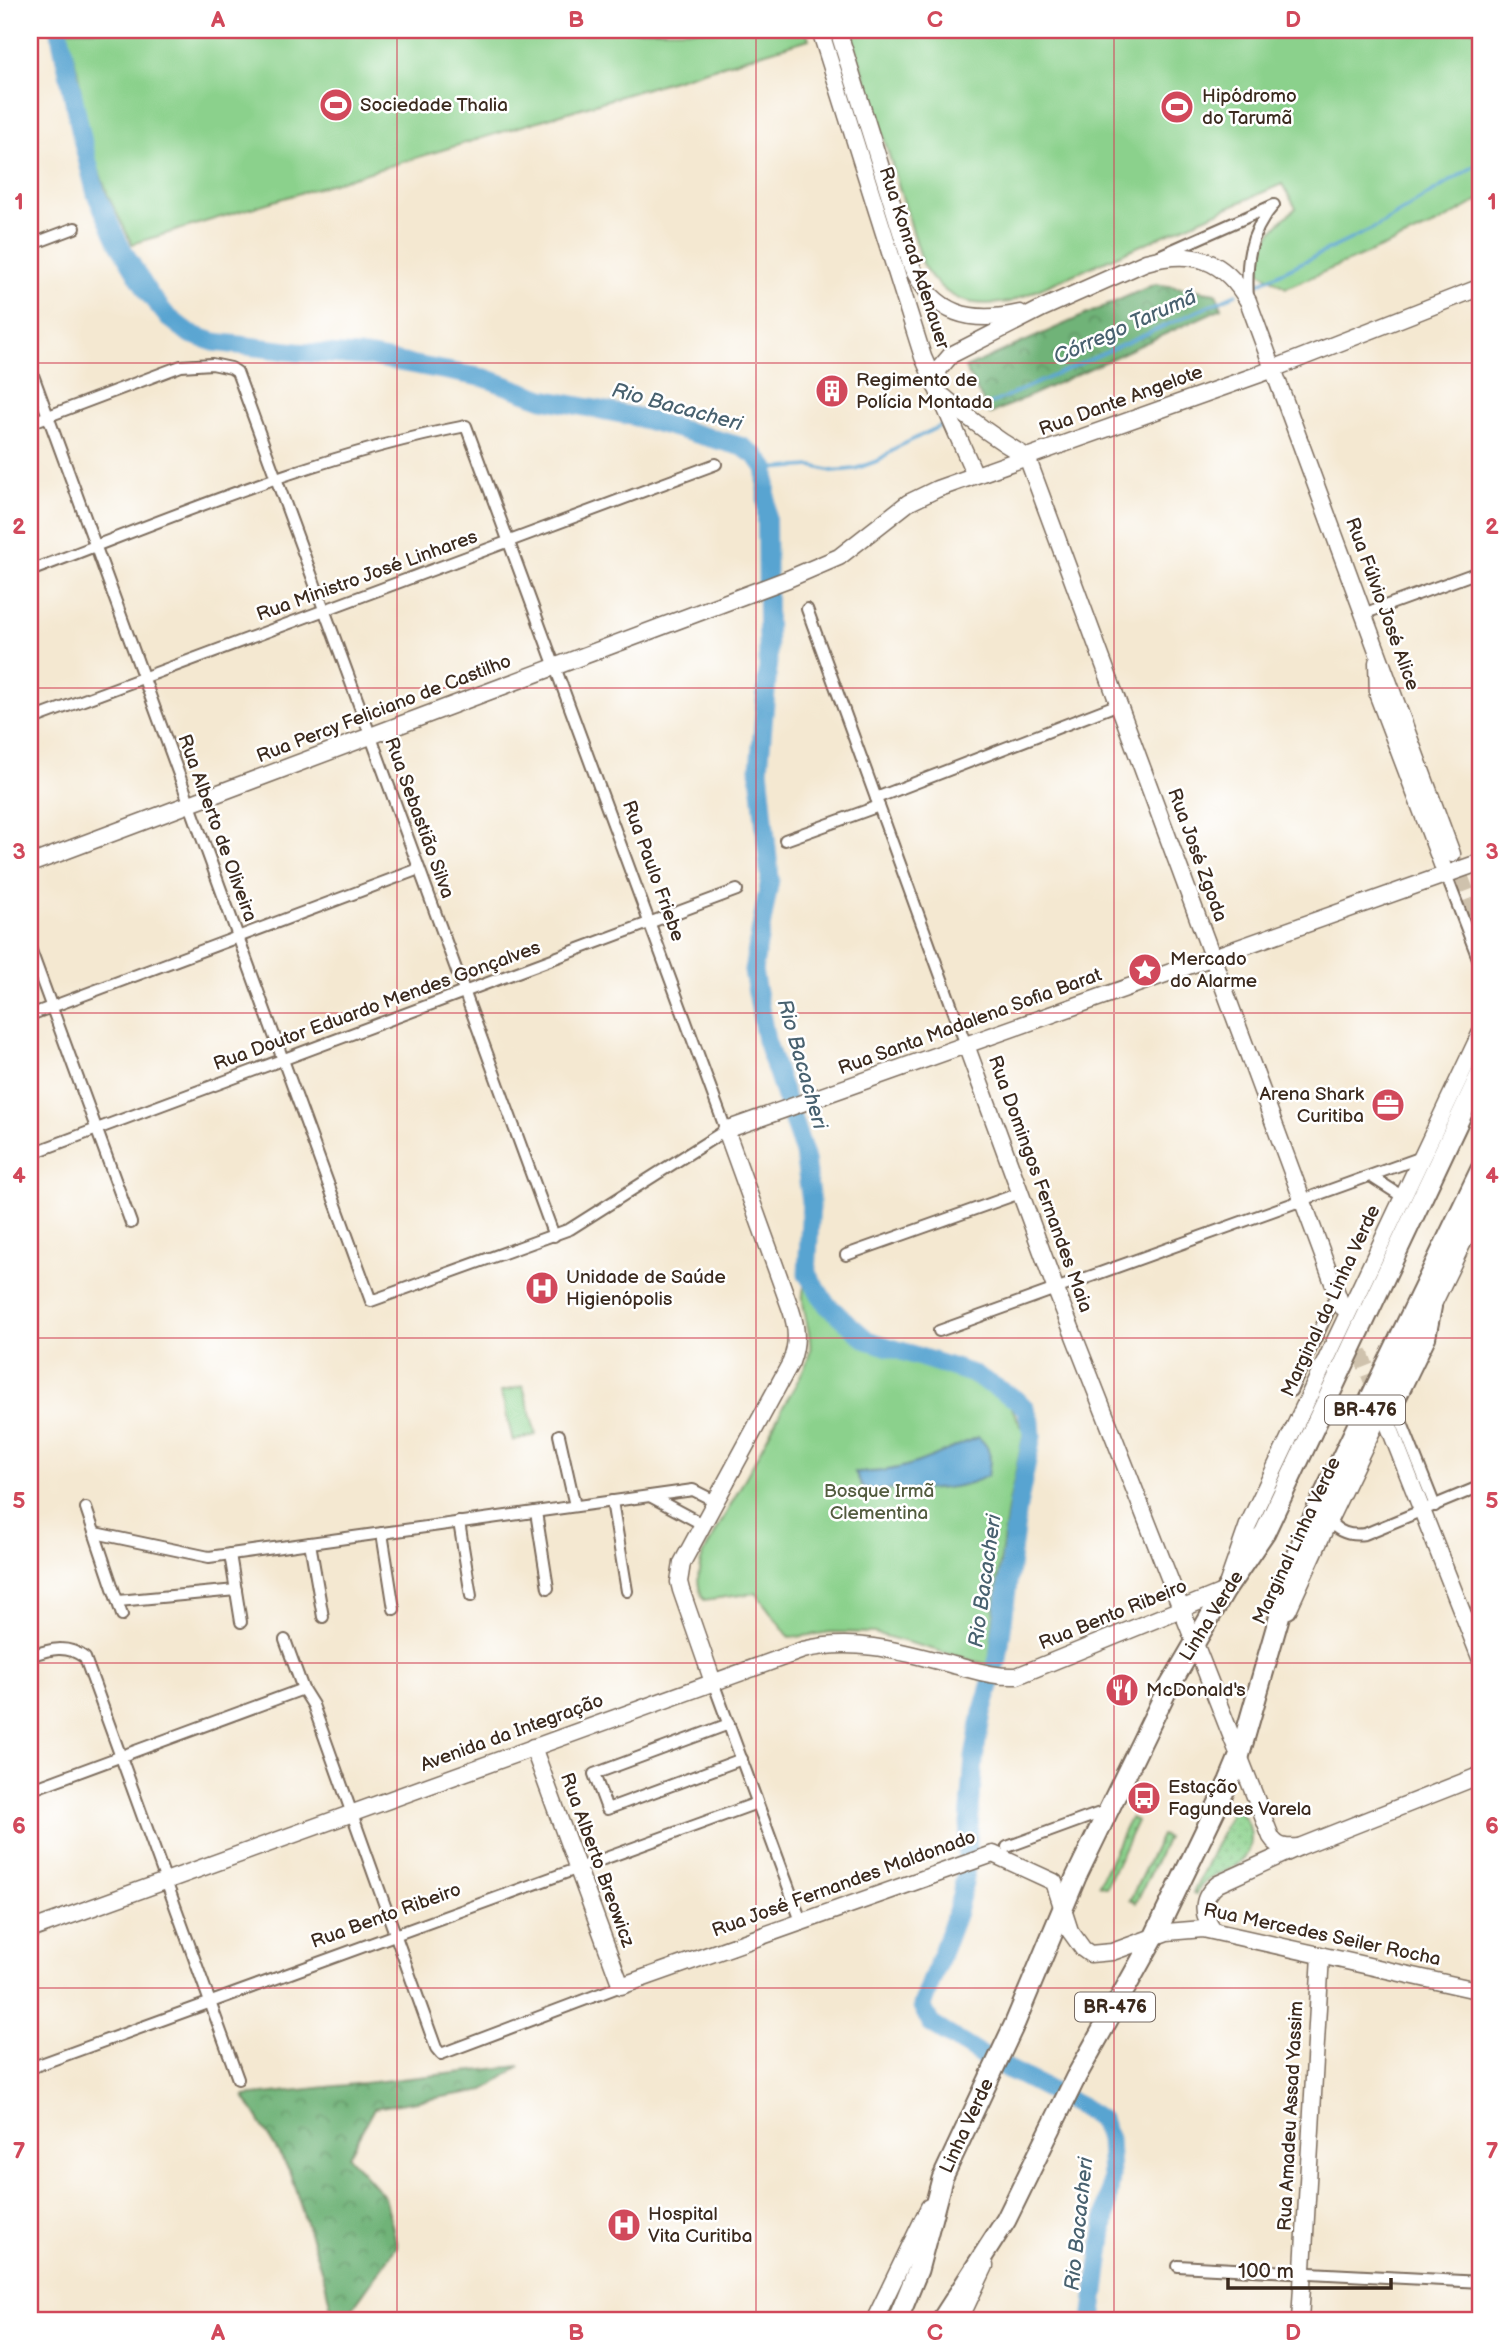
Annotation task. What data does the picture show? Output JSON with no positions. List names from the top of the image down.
{
  "streets": {
    "highway": ["BR-476", "Linha Verde"],
    "main road": [
      "Rua Konrad Adenauer",
      "Rua Dante Angelote",
      "Rua Fúlvio José Alice",
      "Rua Percy Feliciano de Castilho",
      "Rua José Zgoda",
      "Rua Paulo Friebe",
      "Rua Santa Madalena Sofia Barat",
      "Rua Domingos Fernandes Maia",
      "Marginal da Linha Verde",
      "Marginal Linha Verde",
      "Rua Bento Ribeiro",
      "Avenida da Integração",
      "Rua Alberto Breowicz",
      "Rua José Fernandes Maldonado",
      "Rua Mercedes Seiler Rocha",
      "Rua Amadeu Assad Yassim"
    ],
    "street": [
      "Rua Ministro José Linhares",
      "Rua Sebastião Silva",
      "Rua Alberto de Oliveira",
      "Rua Doutor Eduardo Mendes Gonçalves"
    ]
  },
  "crossings": [
    ["Rua Konrad Adenauer", "Rua Dante Angelote"],
    ["Rua Konrad Adenauer", "Rua José Zgoda"],
    ["Rua Dante Angelote", "Rua Fúlvio José Alice"],
    ["Rua Dante Angelote", "Rua Percy Feliciano de Castilho"],
    ["Rua Dante Angelote", "Rua José Zgoda"],
    ["Rua Ministro José Linhares", "Rua Sebastião Silva"],
    ["Rua Ministro José Linhares", "Rua Alberto de Oliveira"],
    ["Rua Ministro José Linhares", "Rua Paulo Friebe"],
    ["Rua Percy Feliciano de Castilho", "Rua Sebastião Silva"],
    ["Rua Percy Feliciano de Castilho", "Rua Alberto de Oliveira"],
    ["Rua Percy Feliciano de Castilho", "Rua Paulo Friebe"],
    ["Rua Sebastião Silva", "Rua Alberto de Oliveira"],
    ["Rua Sebastião Silva", "Rua Paulo Friebe"],
    ["Rua Sebastião Silva", "Rua Doutor Eduardo Mendes Gonçalves"],
    ["Rua Sebastião Silva", "Rua Santa Madalena Sofia Barat"],
    ["Rua Alberto de Oliveira", "Rua Doutor Eduardo Mendes Gonçalves"],
    ["Rua Alberto de Oliveira", "Rua Santa Madalena Sofia Barat"],
    ["Rua José Zgoda", "Rua Santa Madalena Sofia Barat"],
    ["Rua Paulo Friebe", "Rua Doutor Eduardo Mendes Gonçalves"],
    ["Rua Paulo Friebe", "Rua Santa Madalena Sofia Barat"],
    ["Rua Santa Madalena Sofia Barat", "Rua Domingos Fernandes Maia"],
    ["Rua Domingos Fernandes Maia", "BR-476"],
    ["Rua Domingos Fernandes Maia", "Rua Bento Ribeiro"],
    ["Rua Domingos Fernandes Maia", "Linha Verde"],
    ["Marginal da Linha Verde", "Rua Bento Ribeiro"],
    ["Marginal da Linha Verde", "Linha Verde"],
    ["BR-476", "Marginal Linha Verde"],
    ["BR-476", "Rua José Fernandes Maldonado"],
    ["BR-476", "Rua Mercedes Seiler Rocha"],
    ["Rua Bento Ribeiro", "Linha Verde"],
    ["Rua Bento Ribeiro", "Avenida da Integração"],
    ["Rua Bento Ribeiro", "Rua Alberto Breowicz"],
    ["Linha Verde", "Rua José Fernandes Maldonado"],
    ["Avenida da Integração", "Rua Alberto Breowicz"],
    ["Rua Alberto Breowicz", "Rua José Fernandes Maldonado"],
    ["Rua José Fernandes Maldonado", "Rua Mercedes Seiler Rocha"],
    ["Rua Mercedes Seiler Rocha", "Rua Amadeu Assad Yassim"]
  ],
  "water": ["Córrego Tarumã", "Rio Bacacheri"],
  "parks": ["Bosque Irmã Clementina"],
  "places": {
    "sports": ["Sociedade Thalia", "Hipódromo do Tarumã"],
    "building": ["Regimento de Polícia Montada"],
    "place": ["Mercado do Alarme"],
    "office": ["Arena Shark Curitiba"],
    "hospital": ["Unidade de Saúde Higienópolis", "Hospital Vita Curitiba"],
    "restaurant": ["McDonald's"],
    "bus stop": ["Estação Fagundes Varela"]
  },
  "scale_bar": "100 m",
  "grid": {
    "columns": [
      "A",
      "B",
      "C",
      "D"
    ],
    "rows": [
      "1",
      "2",
      "3",
      "4",
      "5",
      "6",
      "7"
    ]
  }
}
